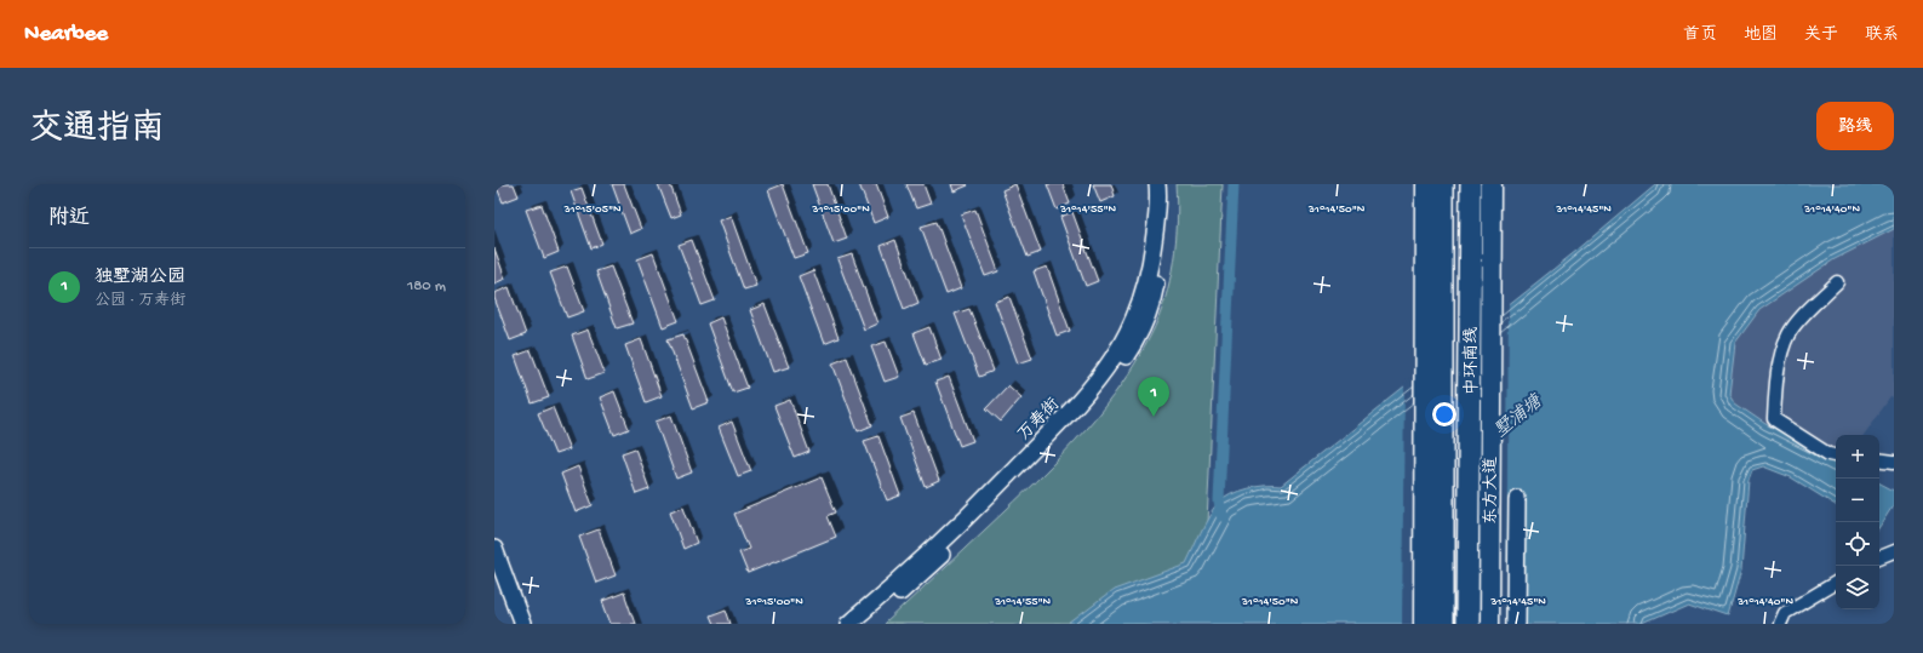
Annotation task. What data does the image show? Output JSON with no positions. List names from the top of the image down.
{
  "streets": {
    "highway": ["中环南线"],
    "main road": ["东方大道"],
    "street": ["万寿街"]
  },
  "water": ["墅浦塘"],
  "page": {
    "header": "Nearbee",
    "nav": [
      "首页",
      "地图",
      "关于",
      "联系"
    ],
    "title": "交通指南",
    "buttons": "路线",
    "heading": "附近",
    "list": [
      {
        "mark": "1",
        "name": "独墅湖公园",
        "note": "公园 · 万寿街",
        "value": "180 m"
      }
    ],
    "pins": "1",
    "map_buttons": ["+", "−"]
  },
  "coordinates": [
    "31°15'05\"N",
    "31°15'00\"N",
    "31°14'55\"N",
    "31°14'50\"N",
    "31°14'45\"N",
    "31°14'40\"N"
  ]
}
